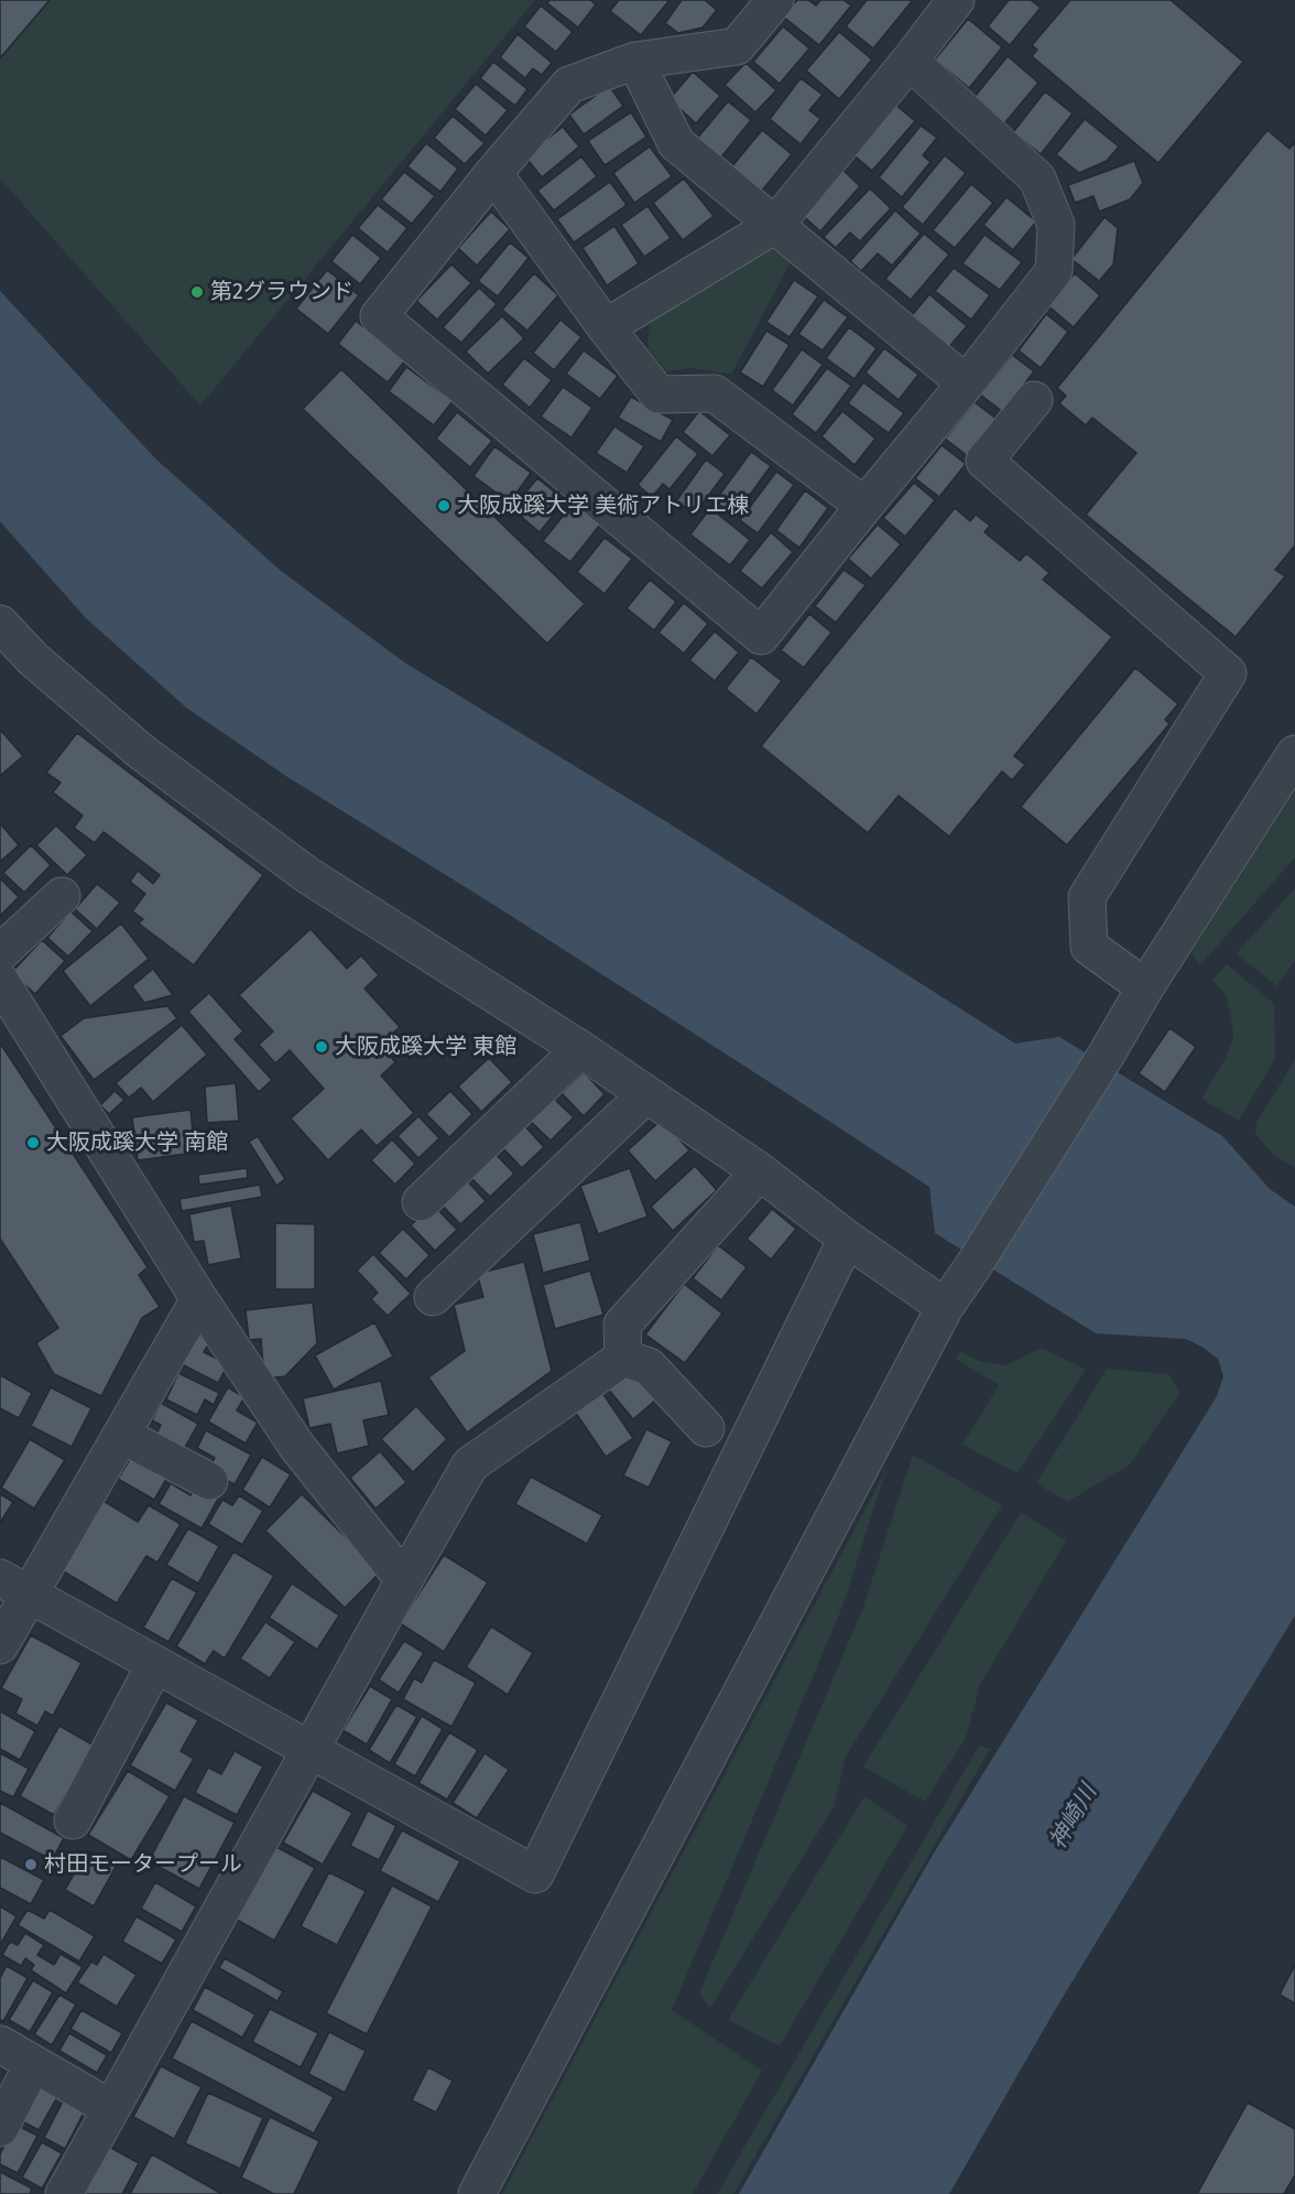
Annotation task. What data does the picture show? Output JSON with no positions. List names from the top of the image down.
{
  "water": ["神崎川"],
  "places": [
    "第2グラウンド",
    "大阪成蹊大学 美術アトリエ棟",
    "大阪成蹊大学 東館",
    "大阪成蹊大学 南館",
    "村田モータープール"
  ]
}
